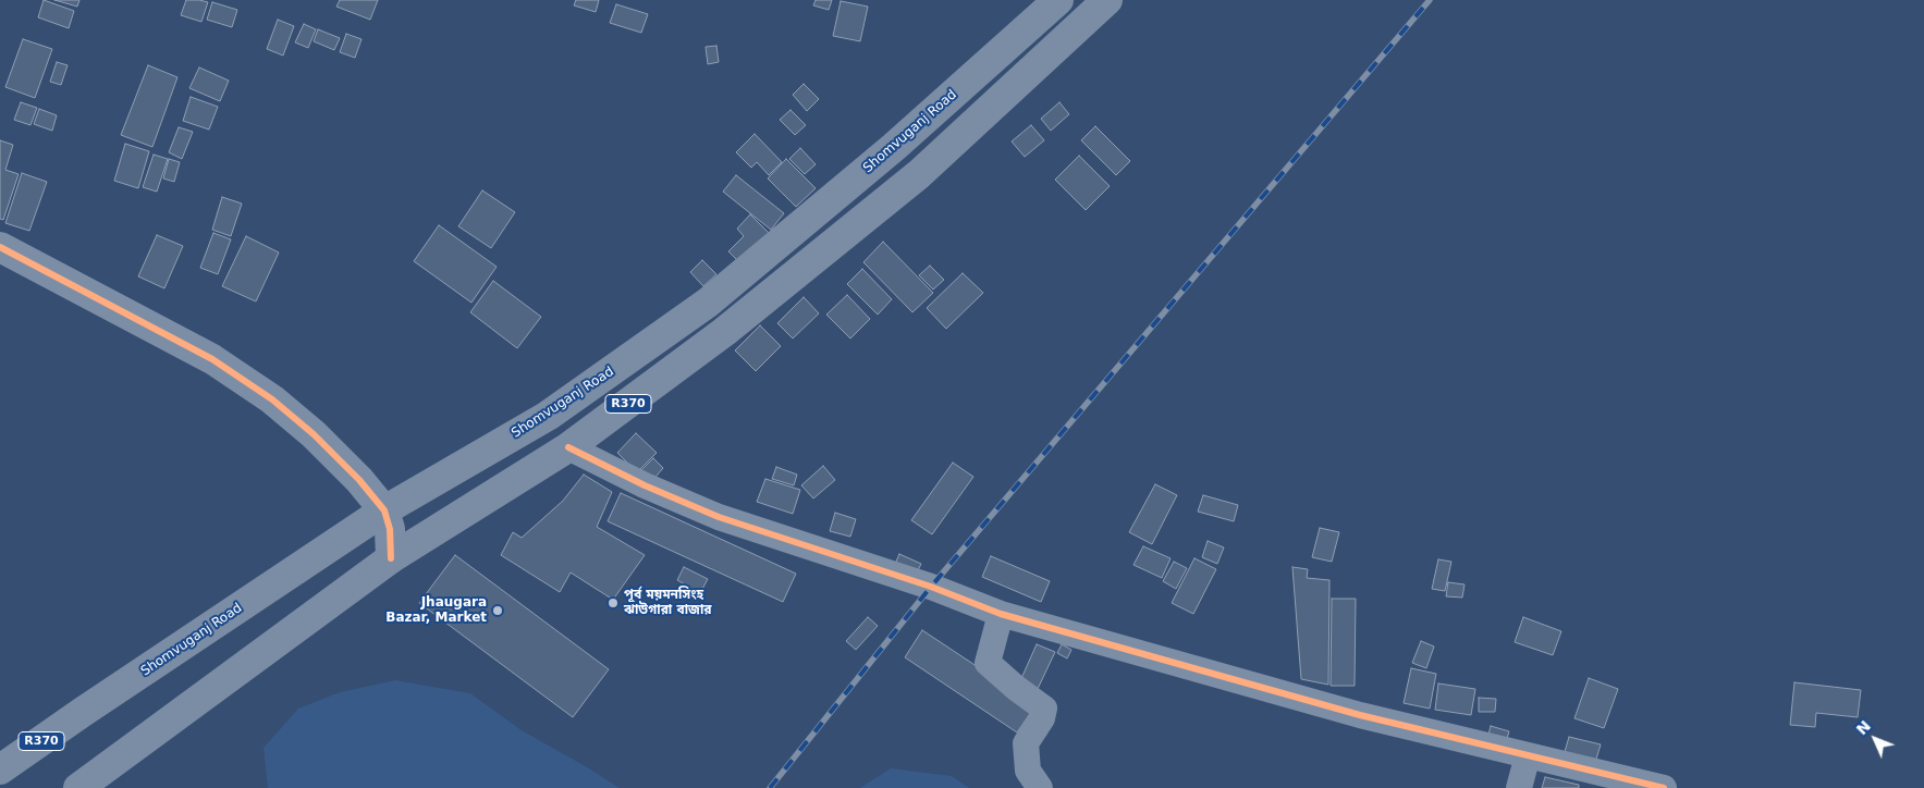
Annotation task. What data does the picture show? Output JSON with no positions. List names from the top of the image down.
{
  "streets": {
    "main road": ["Shomvuganj Road", "R370"]
  },
  "places": ["পূর্ব ময়মনসিংহ ঝাউগারা বাজার", "Jhaugara Bazar, Market"],
  "north": "top left"
}
